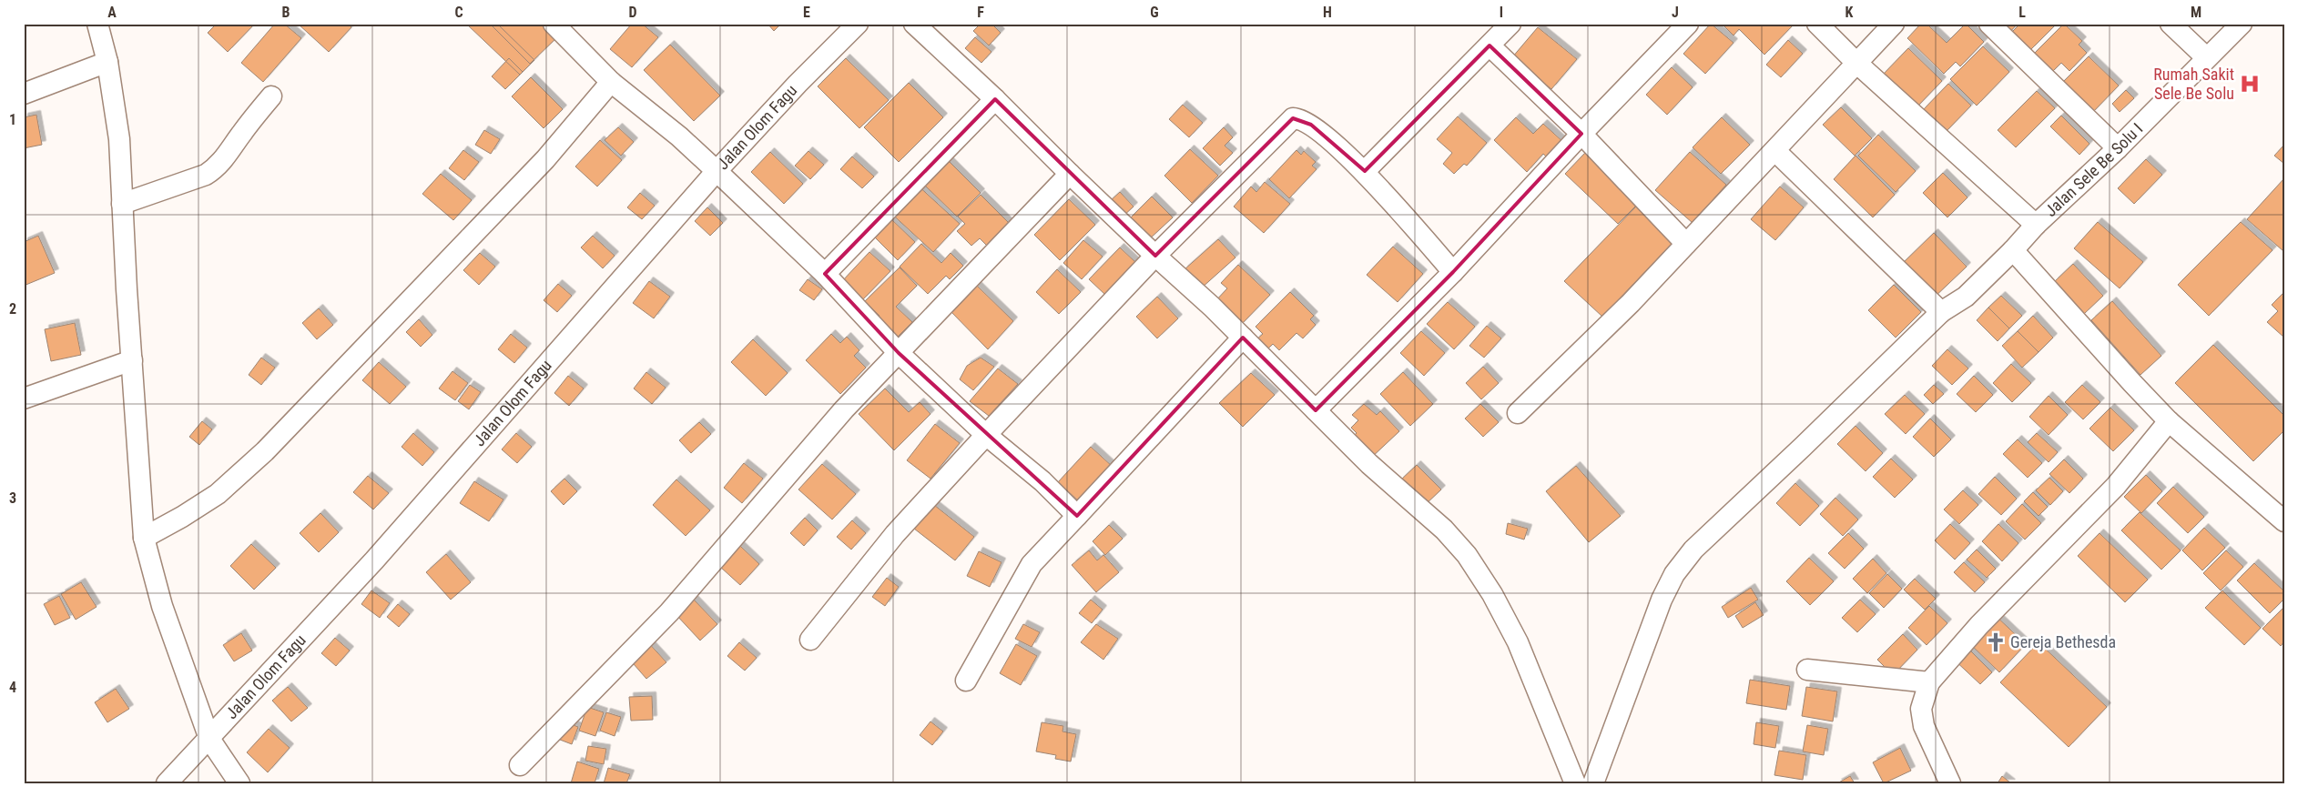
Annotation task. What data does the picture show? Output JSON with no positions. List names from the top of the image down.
{
  "streets": {
    "street": ["Jalan Olom Fagu", "Jalan Sele Be Solu I"]
  },
  "places": {
    "hospital": ["Rumah Sakit Sele Be Solu"],
    "church": ["Gereja Bethesda"]
  },
  "grid": {
    "columns": [
      "A",
      "B",
      "C",
      "D",
      "E",
      "F",
      "G",
      "H",
      "I",
      "J",
      "K",
      "L",
      "M"
    ],
    "rows": [
      "1",
      "2",
      "3",
      "4"
    ]
  }
}
